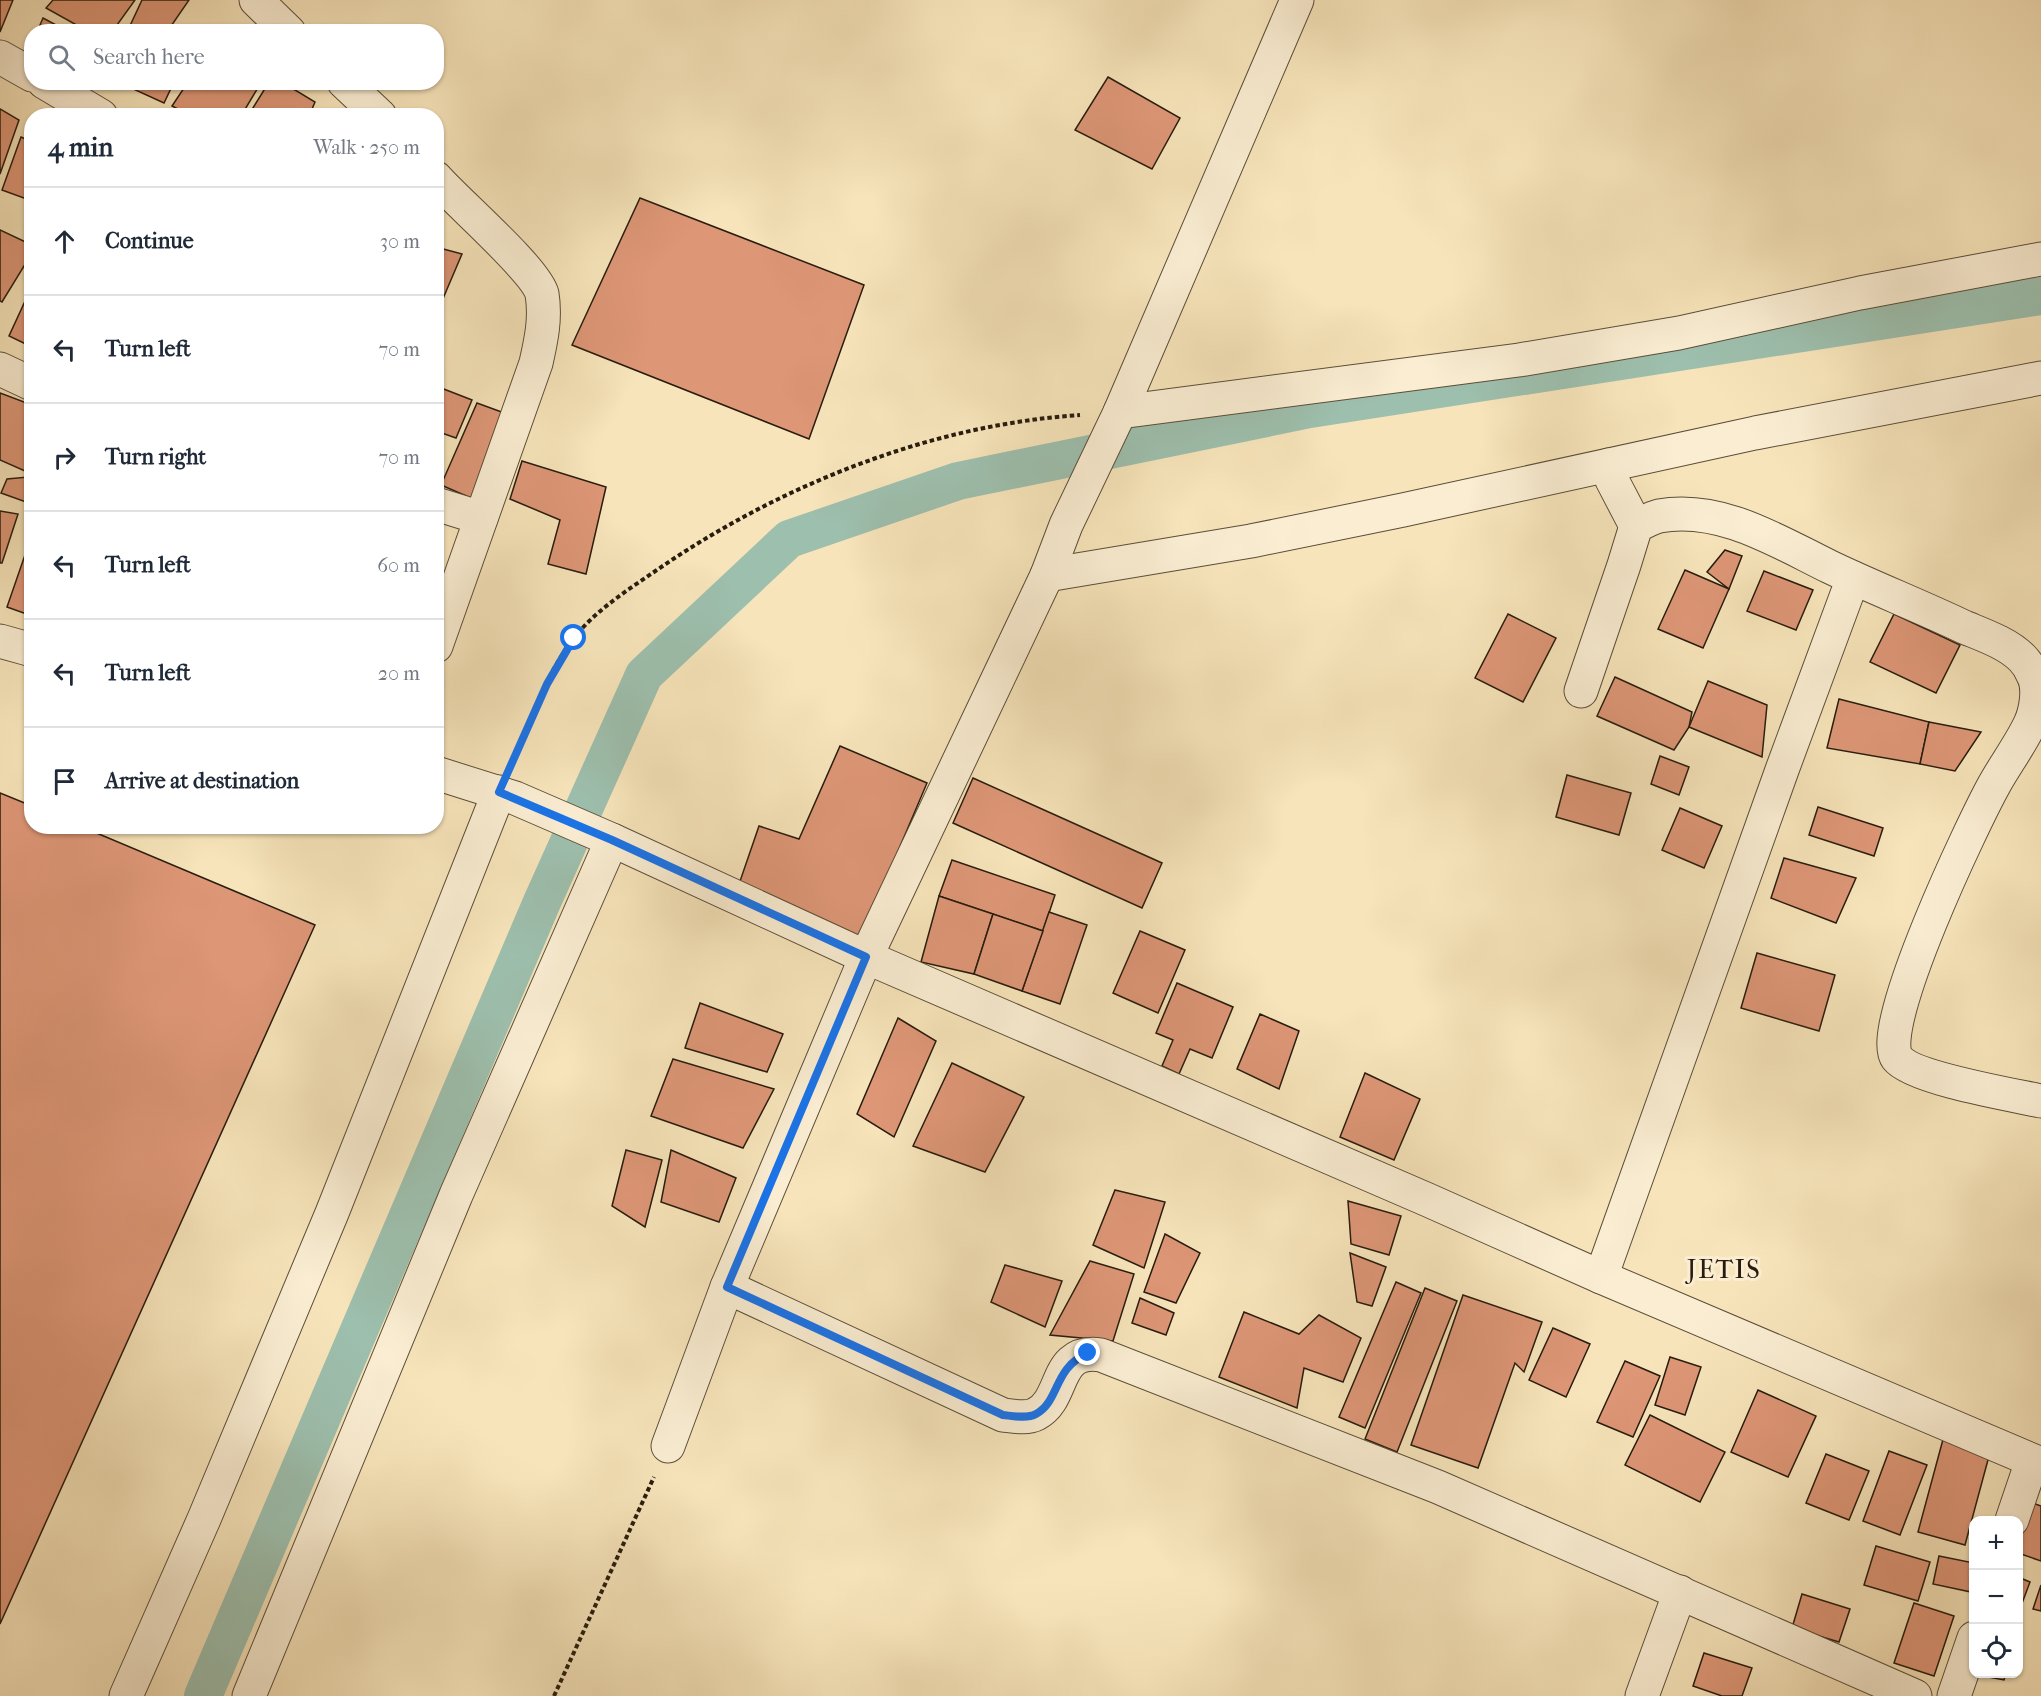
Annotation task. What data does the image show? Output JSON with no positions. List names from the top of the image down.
{
  "districts": ["JETIS"],
  "page": {
    "search": "Search here",
    "heading": ["4 min", "Walk · 250 m"],
    "list": [
      ["Continue", "30 m"],
      ["Turn left", "70 m"],
      ["Turn right", "70 m"],
      ["Turn left", "60 m"],
      ["Turn left", "20 m"],
      "Arrive at destination"
    ],
    "map_buttons": ["+", "−"]
  }
}
